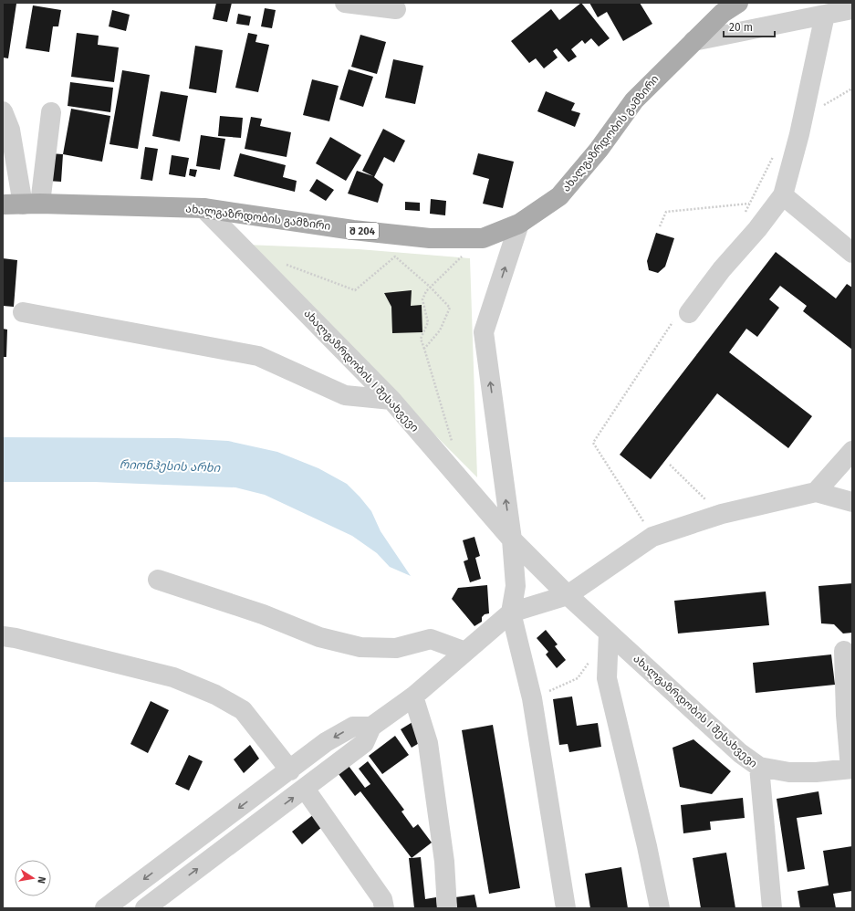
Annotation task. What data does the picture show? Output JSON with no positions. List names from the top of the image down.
{
  "streets": {
    "main road": ["ახალგაზრდობის გამზირი", "შ 204"],
    "street": ["ახალგაზრდობის I შესახვევი"]
  },
  "crossings": [
    ["ახალგაზრდობის გამზირი", "ახალგაზრდობის I შესახვევი"]
  ],
  "water": ["რიონჰესის არხი"],
  "scale_bar": "20 m",
  "north": "right"
}
